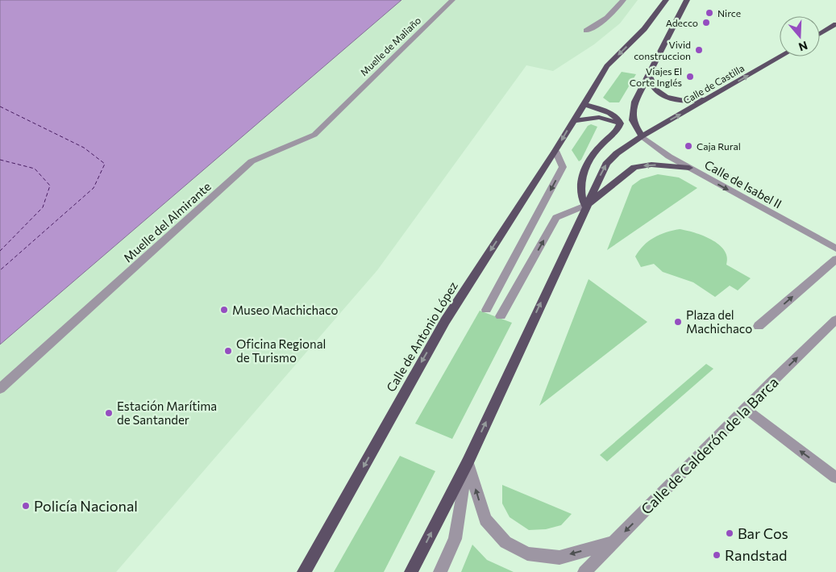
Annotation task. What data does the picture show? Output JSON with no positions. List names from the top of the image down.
{
  "streets": {
    "main road": ["Calle de Castilla", "Calle de Antonio López"],
    "street": [
      "Muelle de Maliaño",
      "Calle de Isabel II",
      "Muelle del Almirante",
      "Calle de Calderón de la Barca"
    ]
  },
  "crossings": [
    ["Muelle de Maliaño", "Muelle del Almirante"],
    ["Calle de Castilla", "Calle de Isabel II"]
  ],
  "one_way": ["Calle de Castilla", "Calle de Isabel II"],
  "places": [
    "Nirce",
    "Adecco",
    "Vivid construccion",
    "Viajes El Corte Inglés",
    "Caja Rural",
    "Museo Machichaco",
    "Plaza del Machichaco",
    "Oficina Regional de Turismo",
    "Estación Marítima de Santander",
    "Policía Nacional",
    "Bar Cos",
    "Randstad"
  ],
  "north": "bottom"
}
